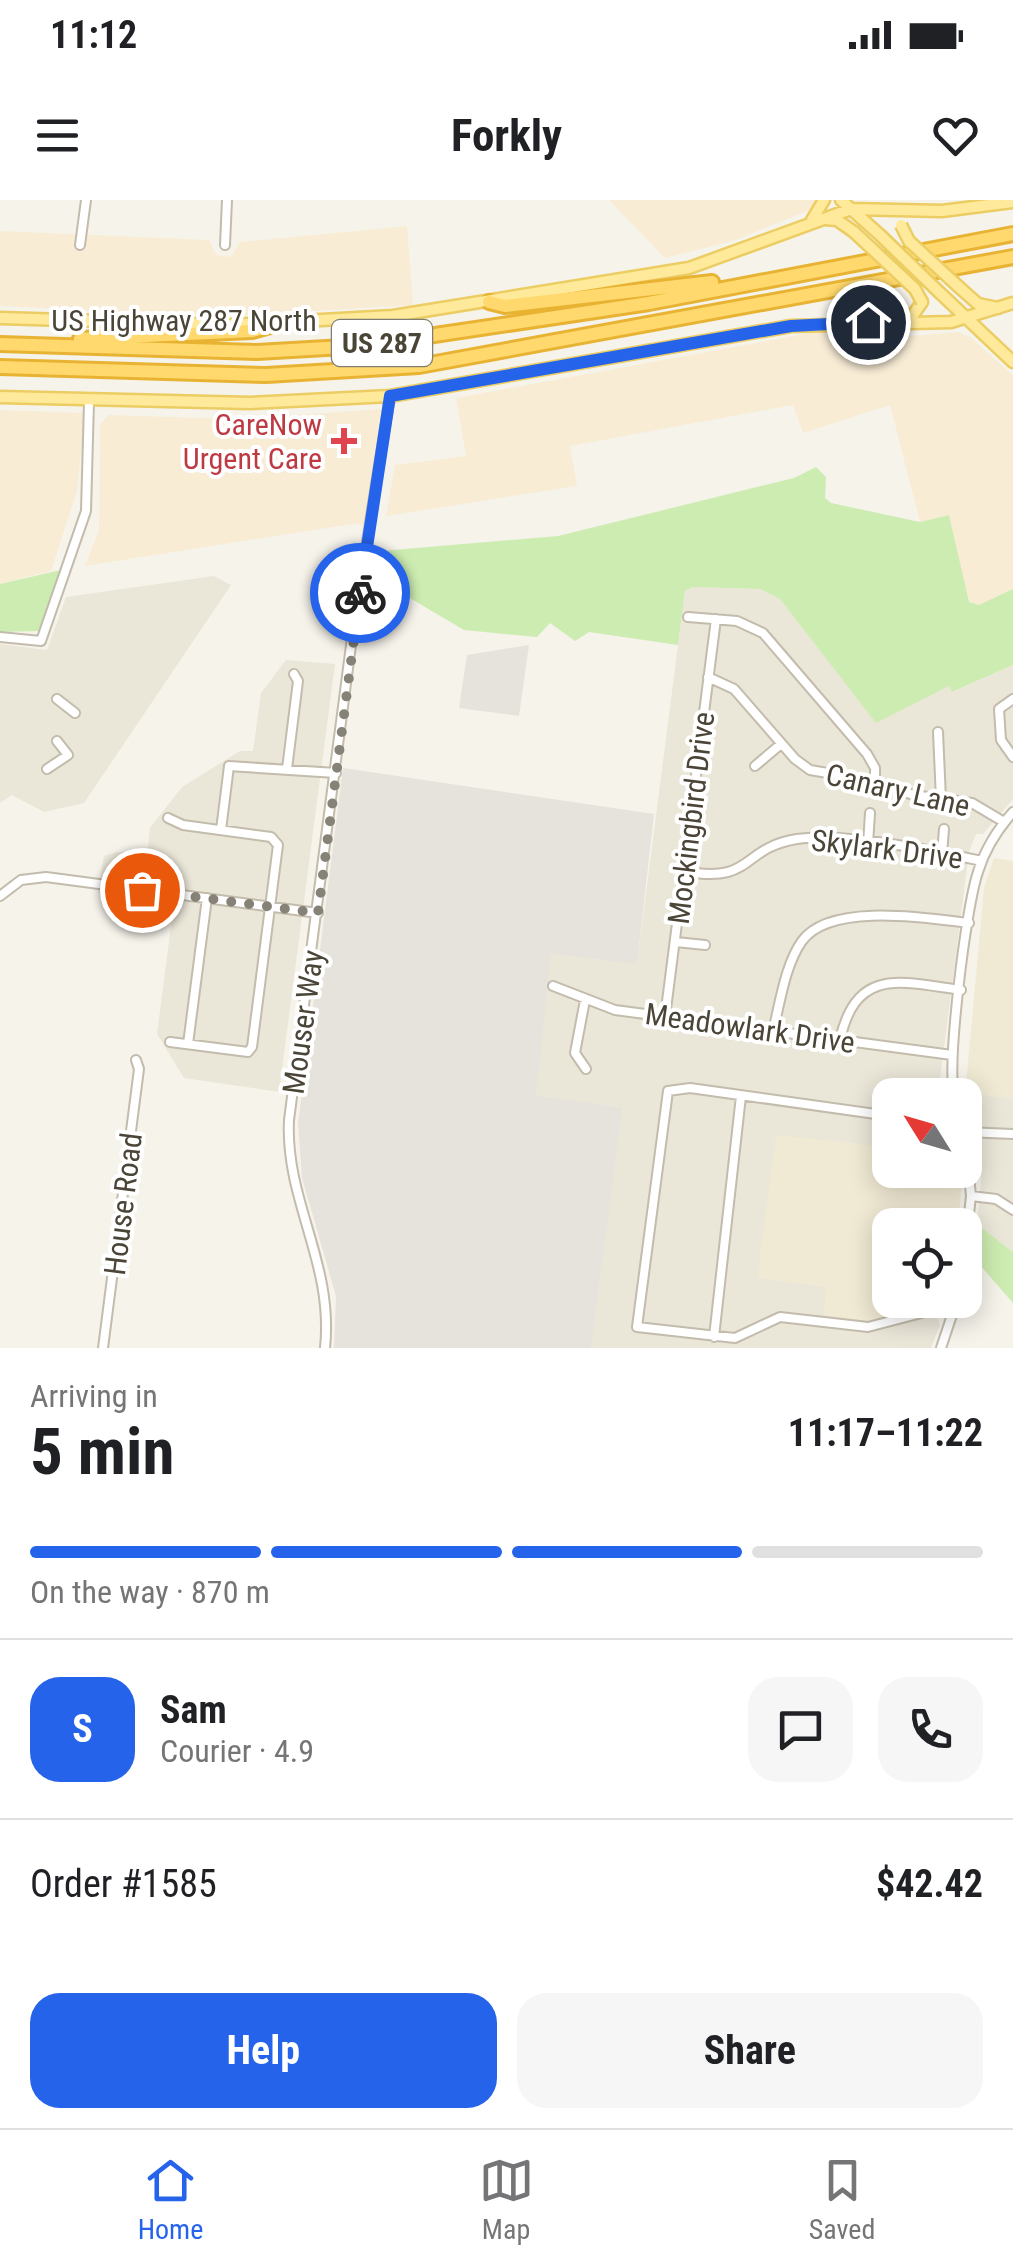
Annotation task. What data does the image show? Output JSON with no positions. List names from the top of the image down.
{
  "streets": {
    "highway": ["US 287"],
    "main road": ["US Highway 287 North"],
    "street": [
      "Canary Lane",
      "Mockingbird Drive",
      "Skylark Drive",
      "Mouser Way",
      "Meadowlark Drive",
      "House Road"
    ]
  },
  "crossings": [
    ["Canary Lane", "Mockingbird Drive"],
    ["Mockingbird Drive", "Skylark Drive"],
    ["Mockingbird Drive", "Meadowlark Drive"]
  ],
  "places": {
    "health": ["CareNow Urgent Care"]
  },
  "north": "top left",
  "page": {
    "status": "11:12",
    "header": "Forkly",
    "heading": ["5 min", "Arriving in", "11:17–11:22"],
    "panel": [
      "Sam",
      "Courier · 4.9",
      "Order #1585",
      "$42.42"
    ],
    "bar": "On the way · 870 m",
    "round": "S",
    "buttons": ["Help", "Share"],
    "tabs": ["Home", "Map", "Saved"]
  }
}
